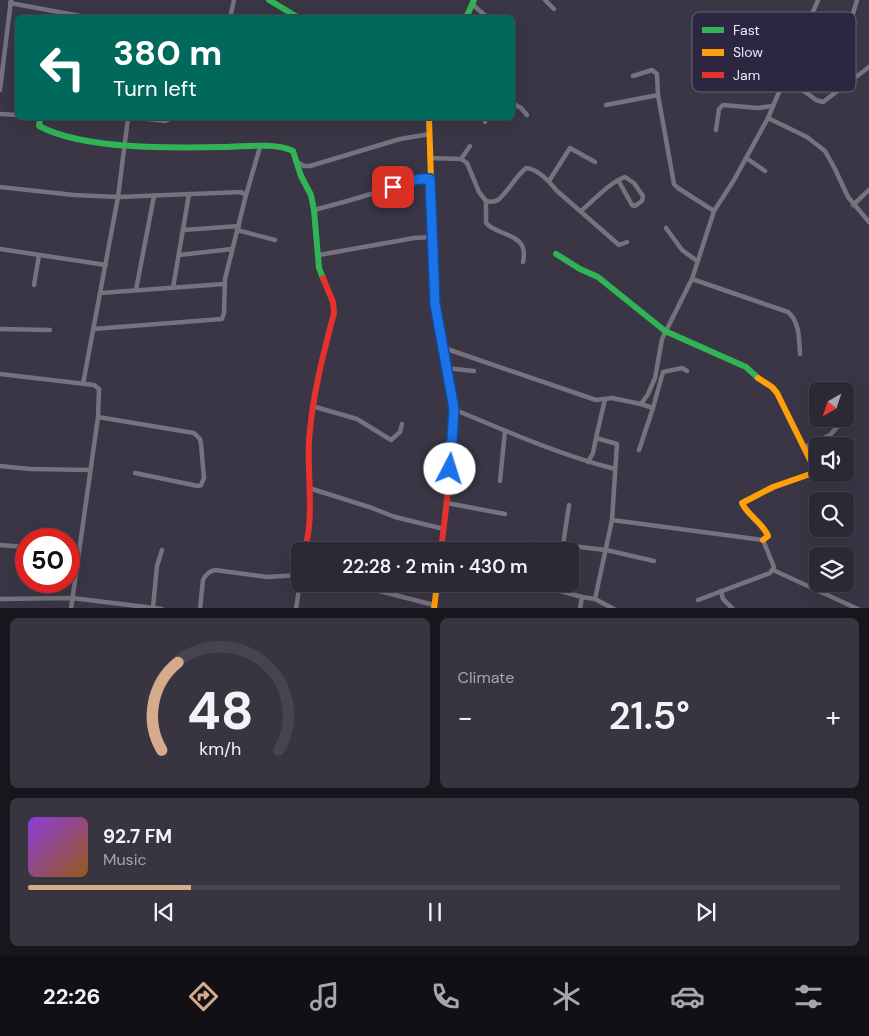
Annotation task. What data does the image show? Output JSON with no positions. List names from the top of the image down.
{
  "legend": ["Fast", "Slow", "Jam"],
  "north": "bottom left",
  "page": {
    "turn": ["380 m", "Turn left"],
    "limit": "50",
    "trip": "22:28 · 2 min · 430 m",
    "tile": "Climate",
    "heat": ["−", "21.5°", "+"],
    "song": ["92.7 FM", "Music"],
    "tabs": "22:26",
    "gauge": ["48", "km/h"]
  }
}
